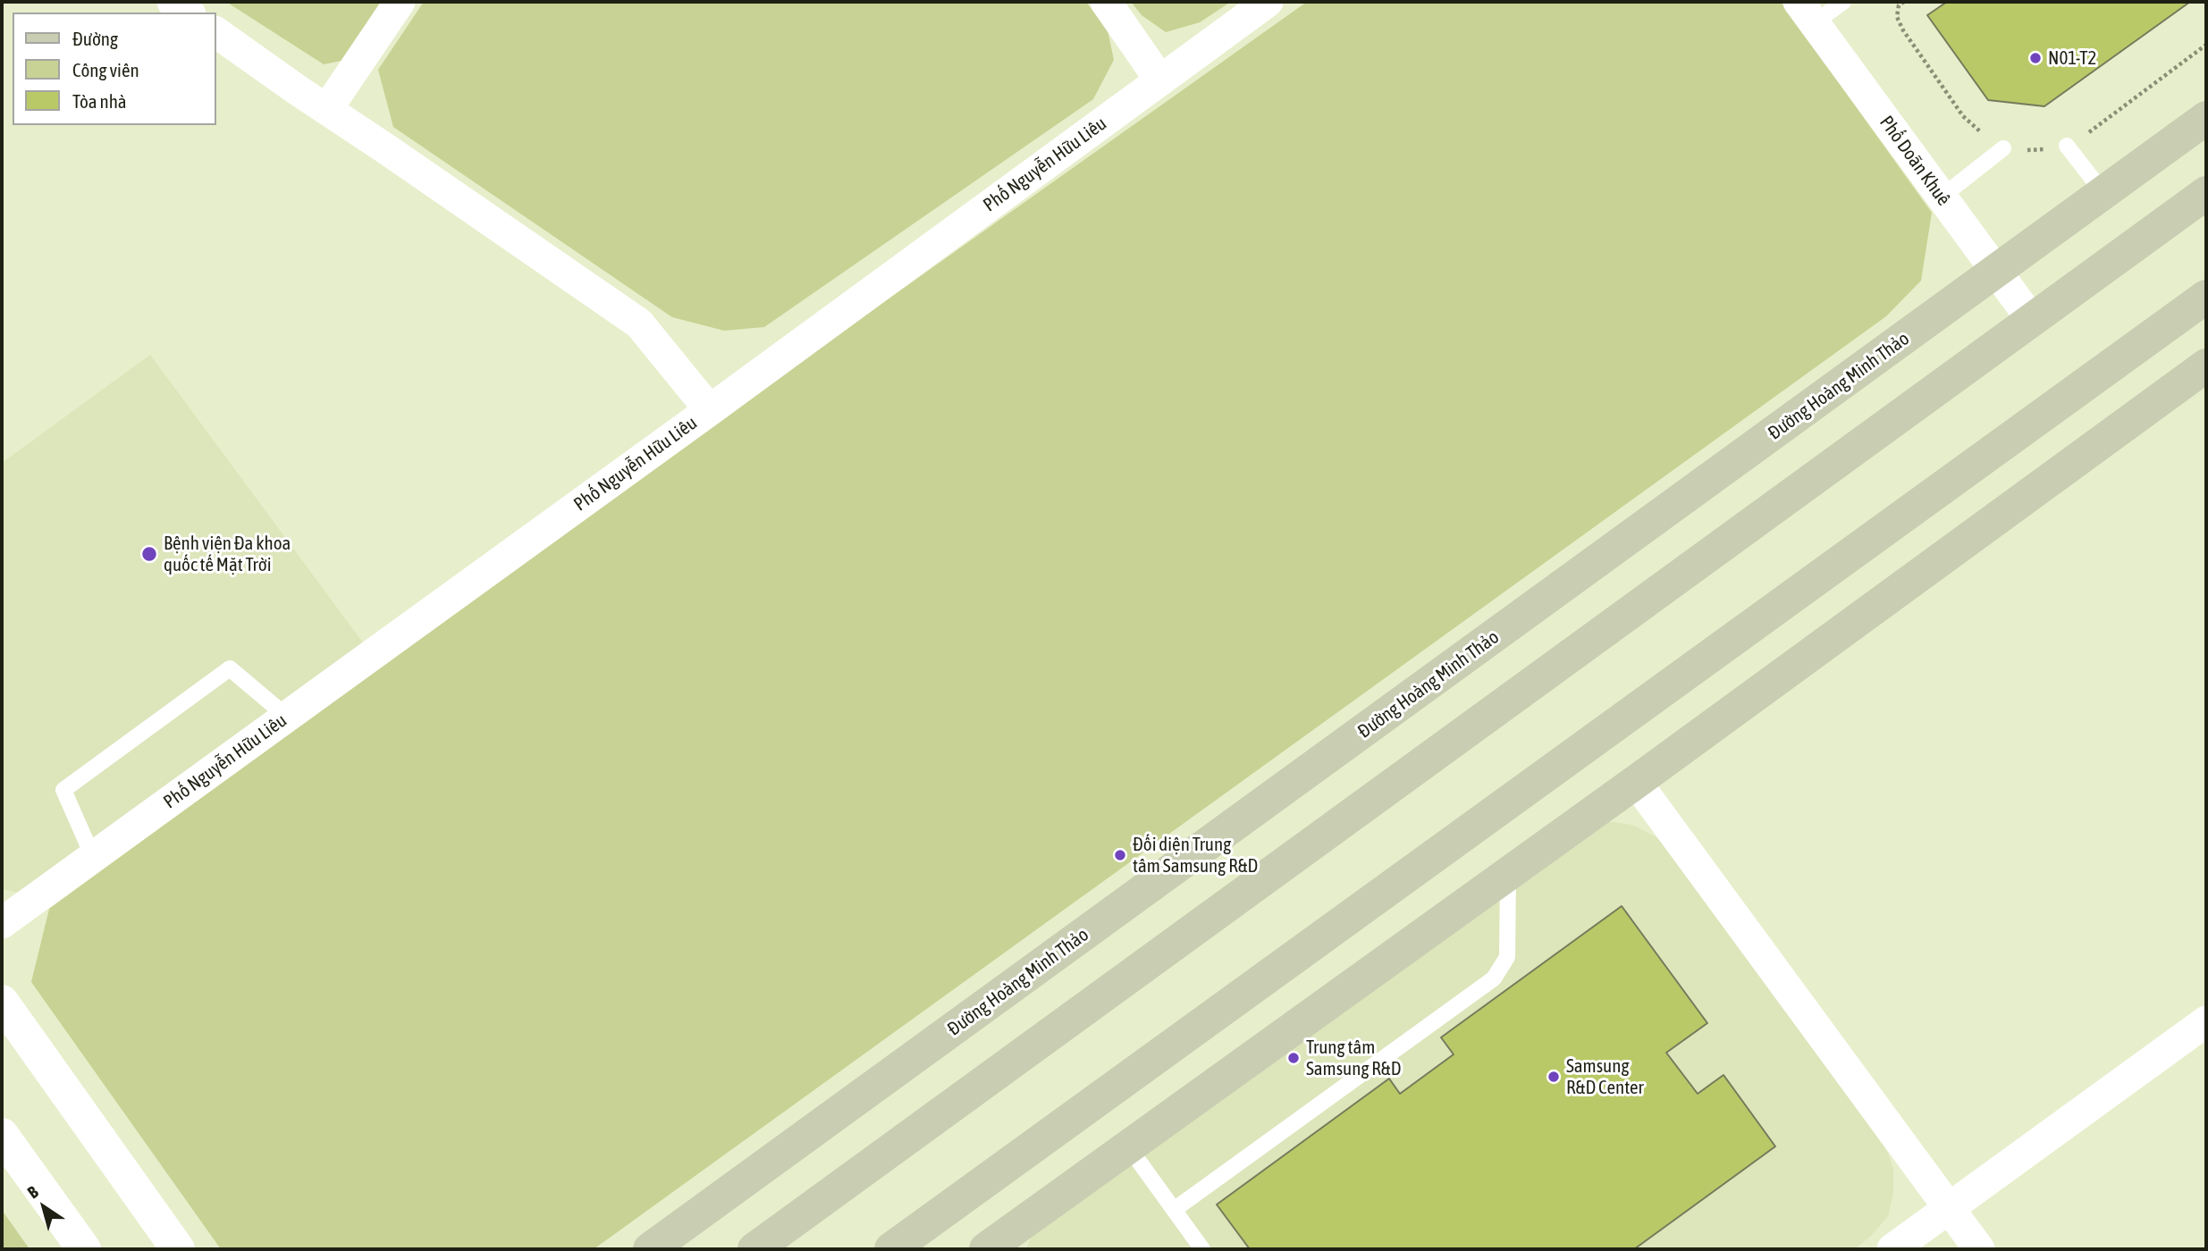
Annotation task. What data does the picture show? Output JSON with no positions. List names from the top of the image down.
{
  "streets": {
    "main road": ["Đường Hoàng Minh Thảo"],
    "street": ["Phố Doãn Khuê", "Phố Nguyễn Hữu Liêu"]
  },
  "crossings": [
    ["Phố Doãn Khuê", "Đường Hoàng Minh Thảo"]
  ],
  "places": [
    "N01-T2",
    "Bệnh viện Đa khoa quốc tế Mặt Trời",
    "Đối diện Trung tâm Samsung R&D",
    "Trung tâm Samsung R&D",
    "Samsung R&D Center"
  ],
  "legend": ["Đường", "Công viên", "Tòa nhà"],
  "north": "top left"
}
